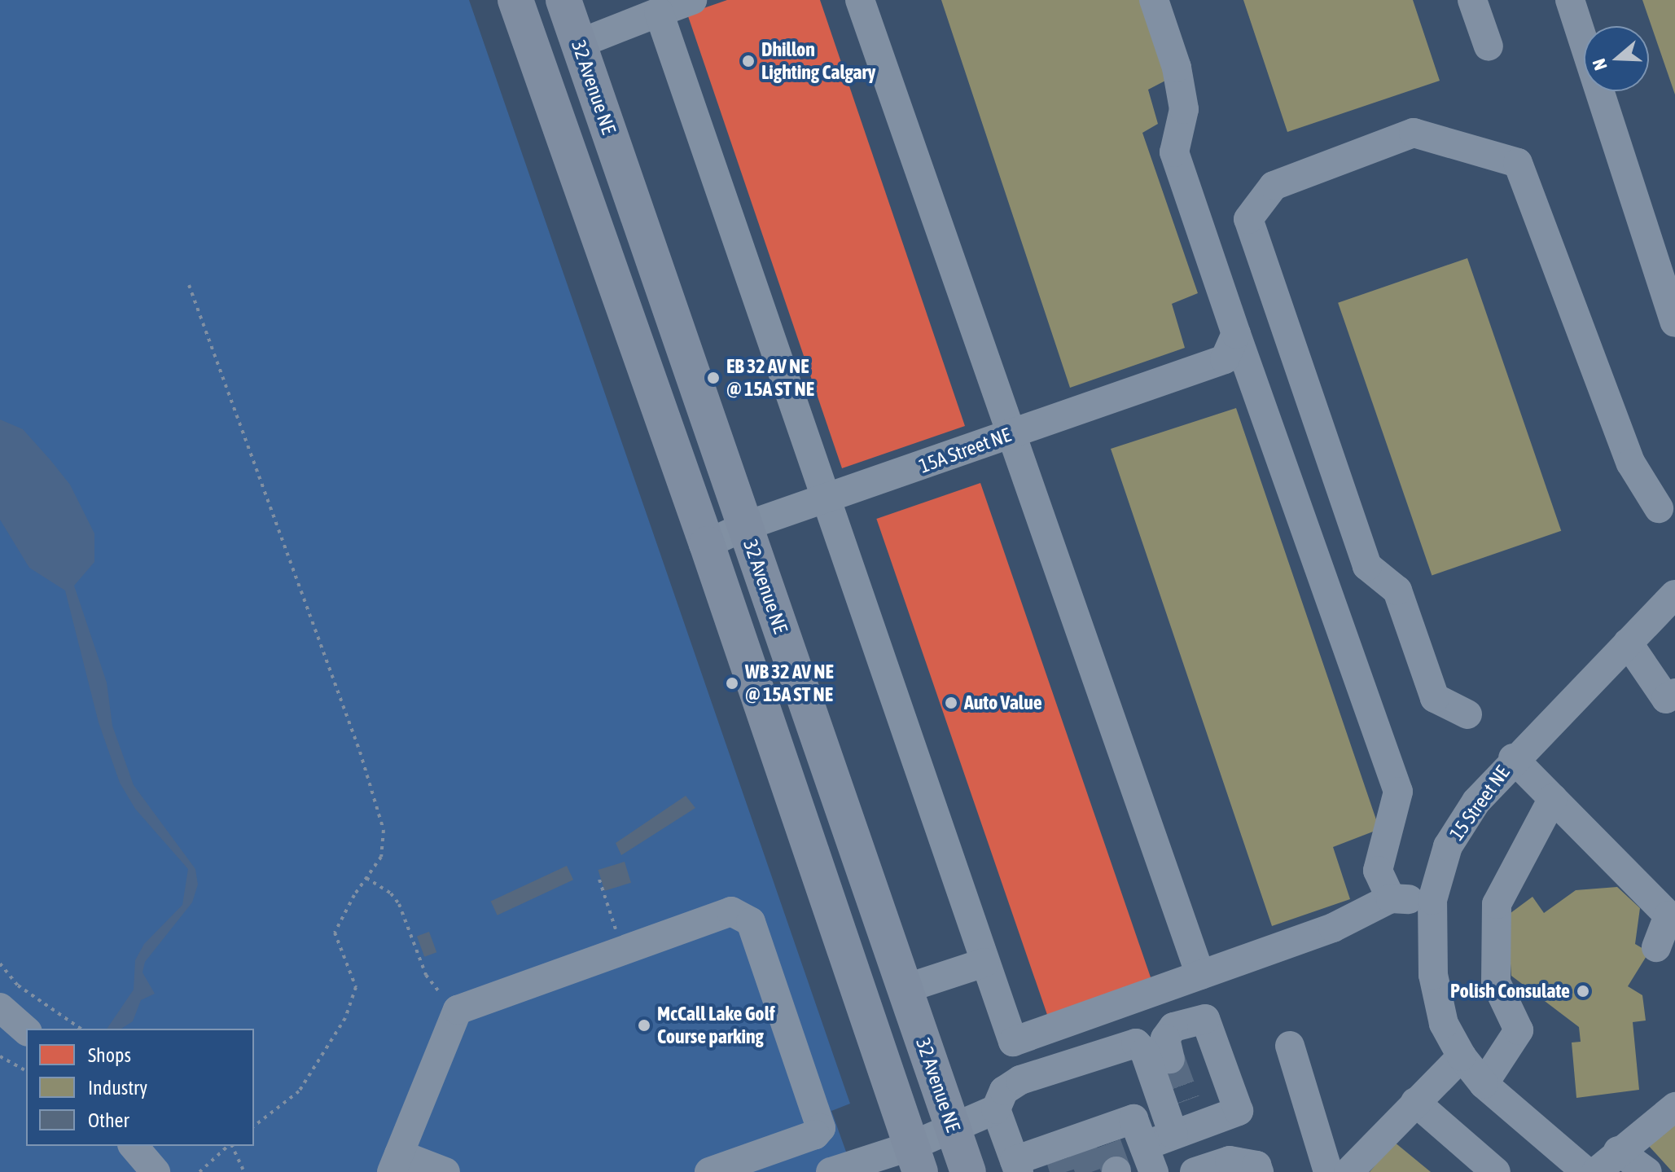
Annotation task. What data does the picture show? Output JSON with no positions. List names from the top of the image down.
{
  "streets": {
    "main road": ["32 Avenue NE"],
    "street": ["15A Street NE", "15 Street NE"]
  },
  "crossings": [
    ["32 Avenue NE", "15A Street NE"]
  ],
  "places": [
    "Dhillon Lighting Calgary",
    "EB 32 AV NE @ 15A ST NE",
    "WB 32 AV NE @ 15A ST NE",
    "Auto Value",
    "Polish Consulate",
    "McCall Lake Golf Course parking"
  ],
  "legend": ["Shops", "Industry", "Other"],
  "north": "left"
}
